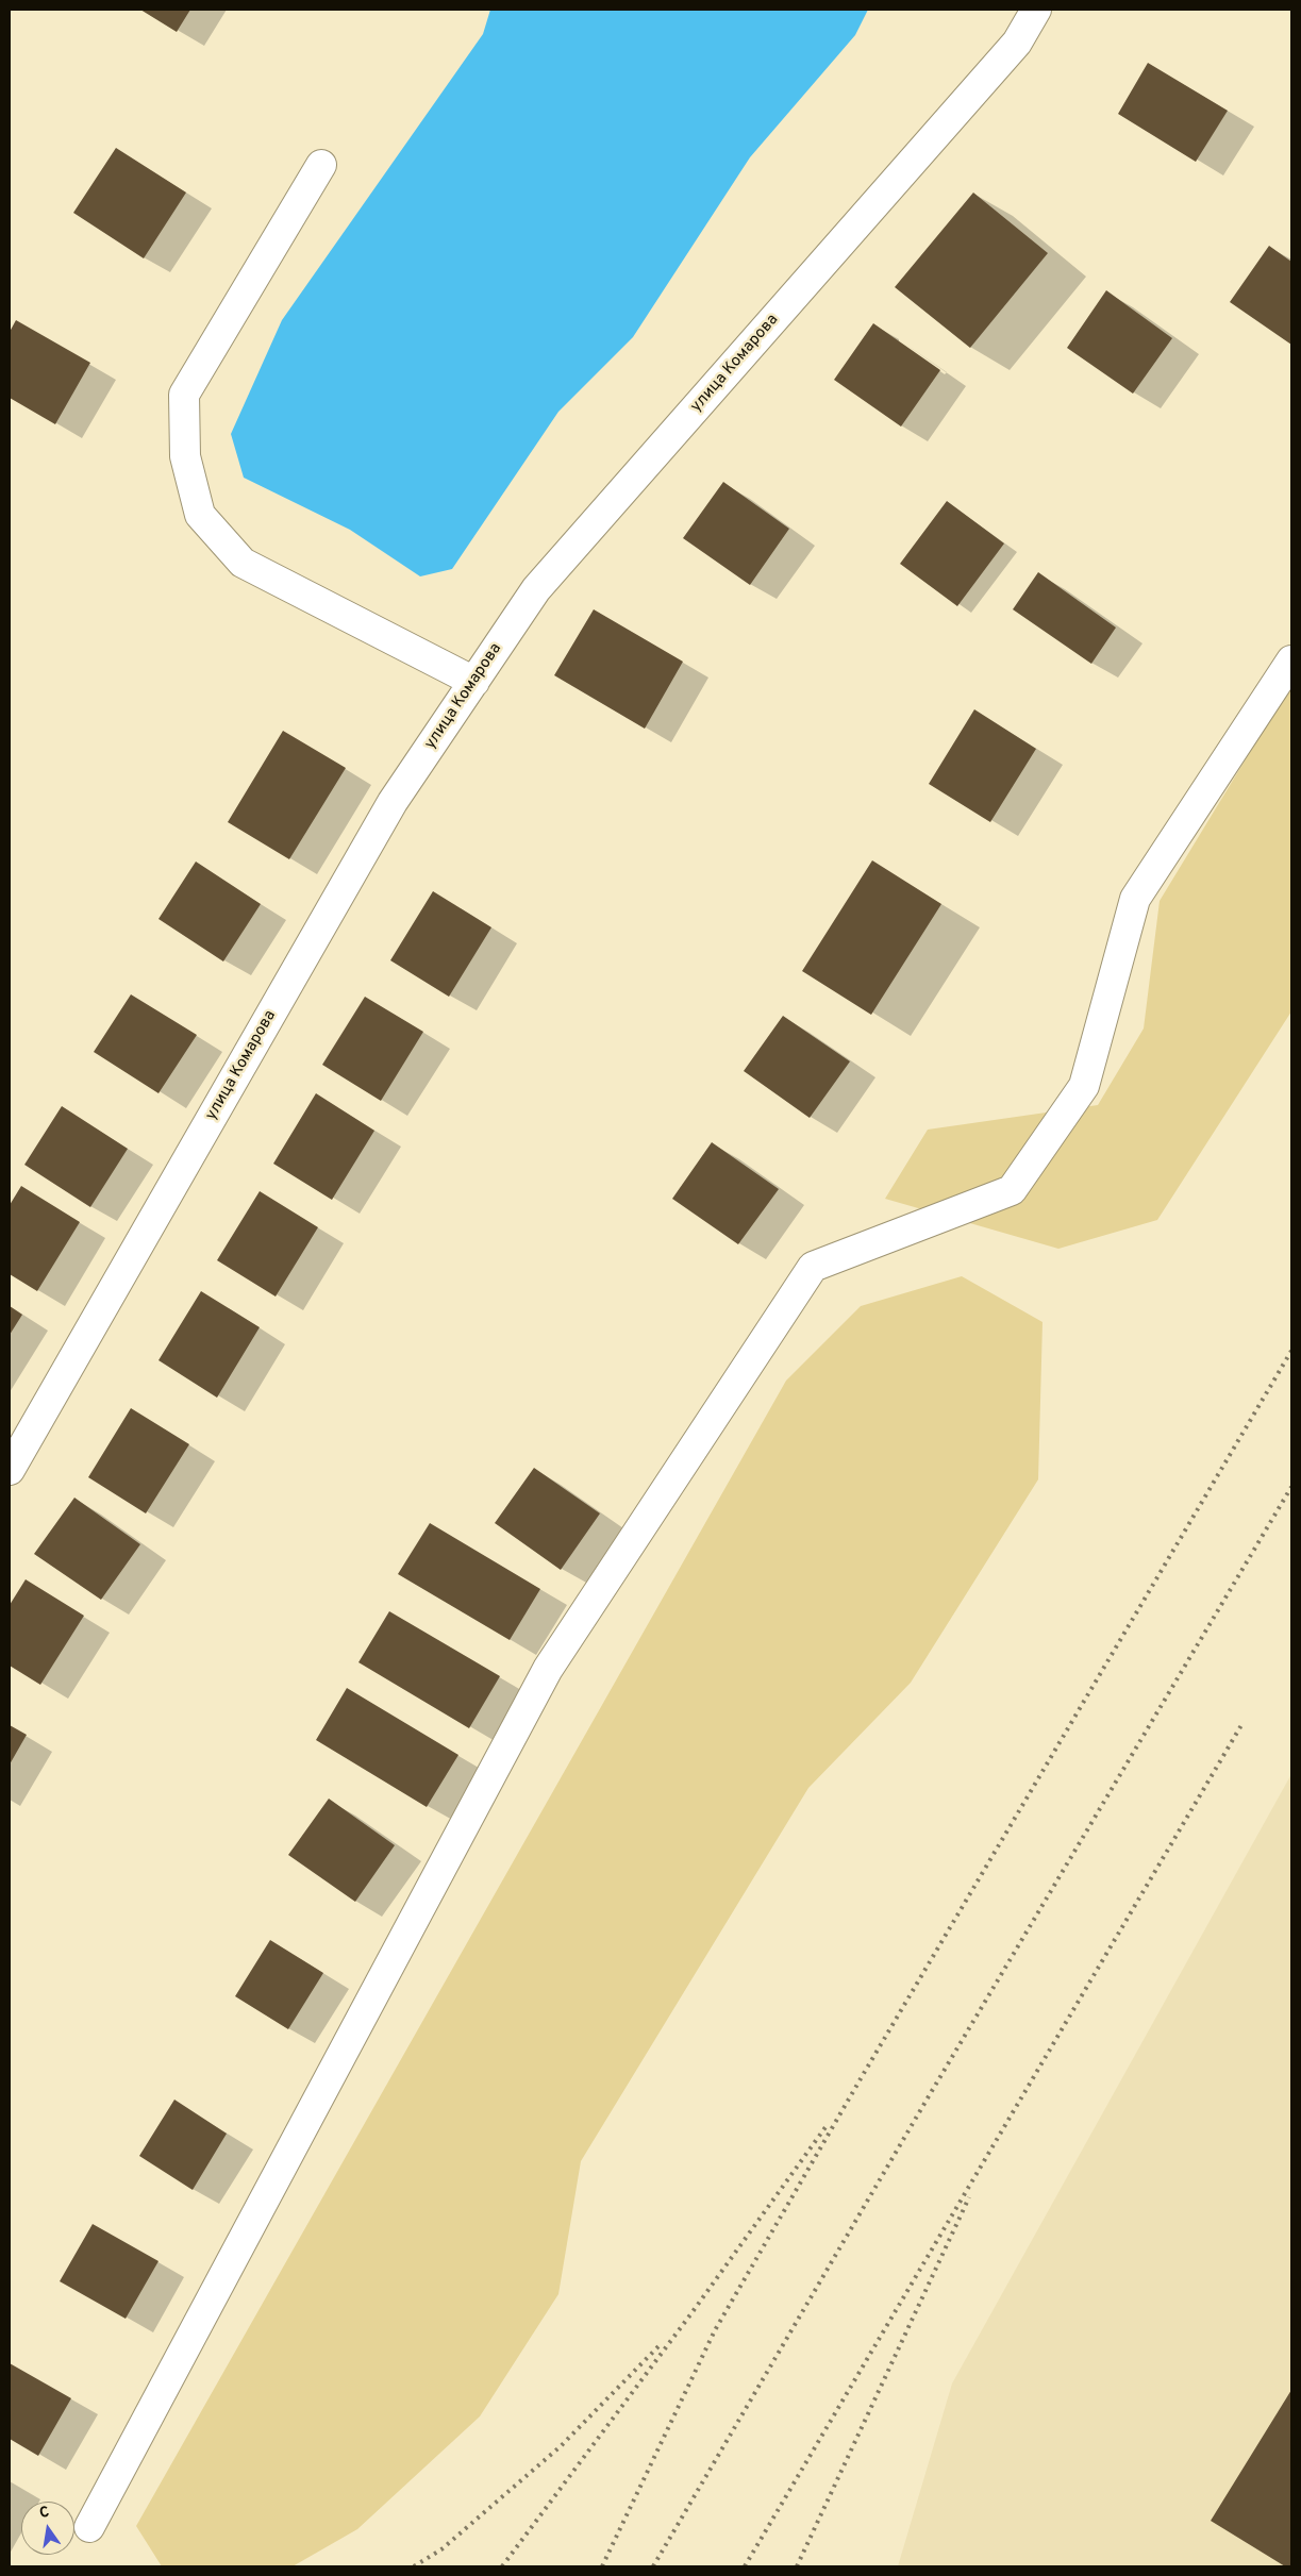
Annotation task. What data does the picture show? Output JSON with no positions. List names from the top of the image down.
{
  "streets": {
    "street": ["улица Комарова"]
  },
  "north": "top"
}
